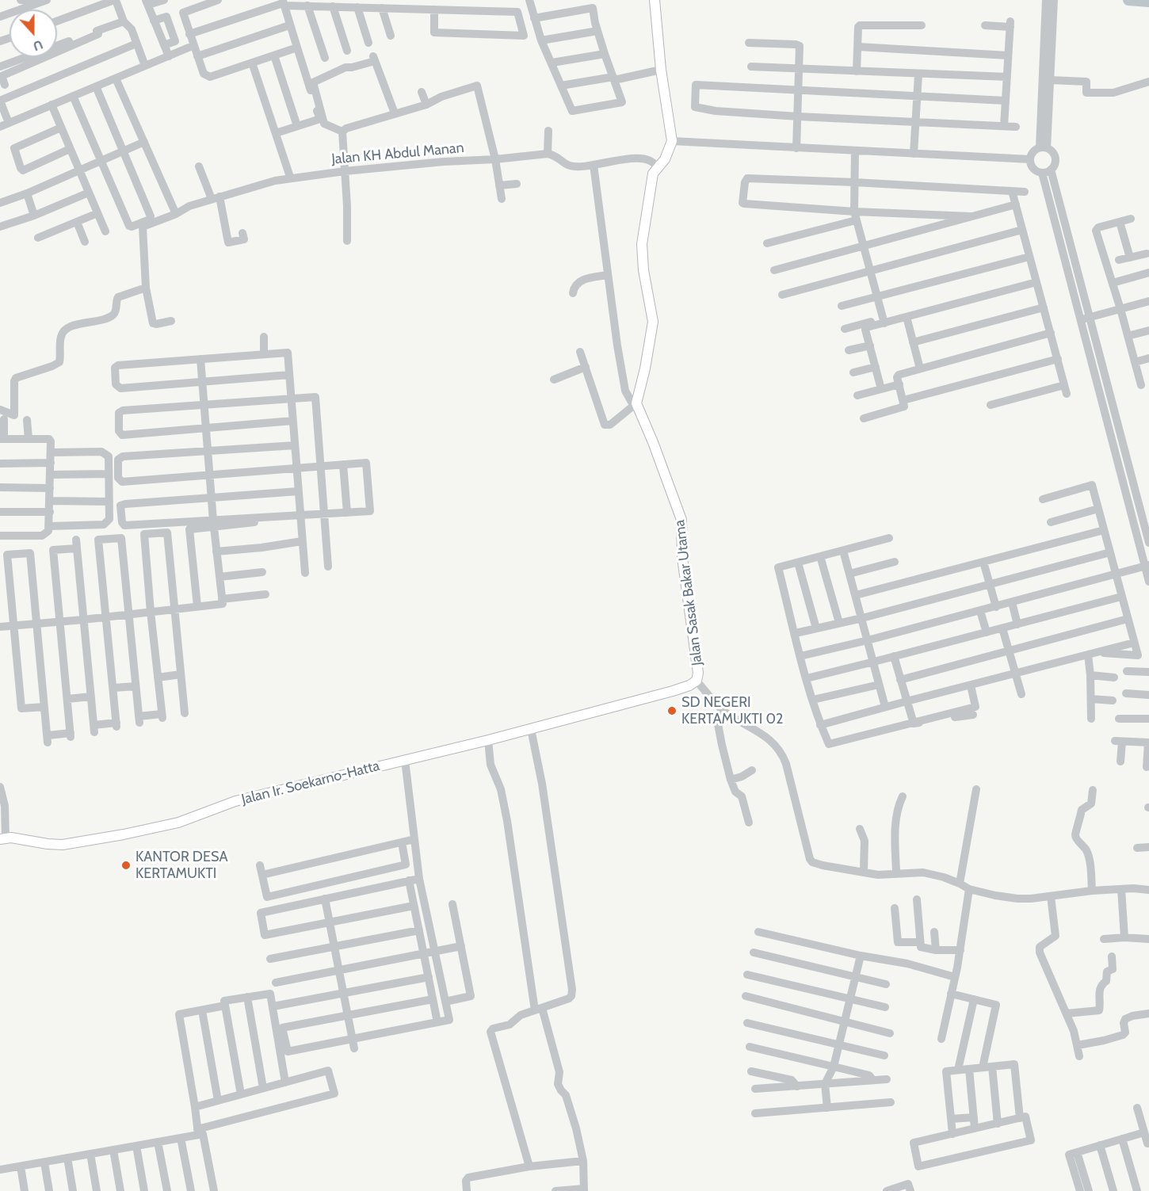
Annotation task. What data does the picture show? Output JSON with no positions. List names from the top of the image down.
{
  "streets": {
    "main road": ["Jalan Sasak Bakar Utama", "Jalan Ir. Soekarno-Hatta"],
    "street": ["Jalan KH Abdul Manan"]
  },
  "crossings": [
    ["Jalan Sasak Bakar Utama", "Jalan Ir. Soekarno-Hatta"]
  ],
  "places": ["SD NEGERI KERTAMUKTI 02", "KANTOR DESA KERTAMUKTI"],
  "north": "bottom"
}
